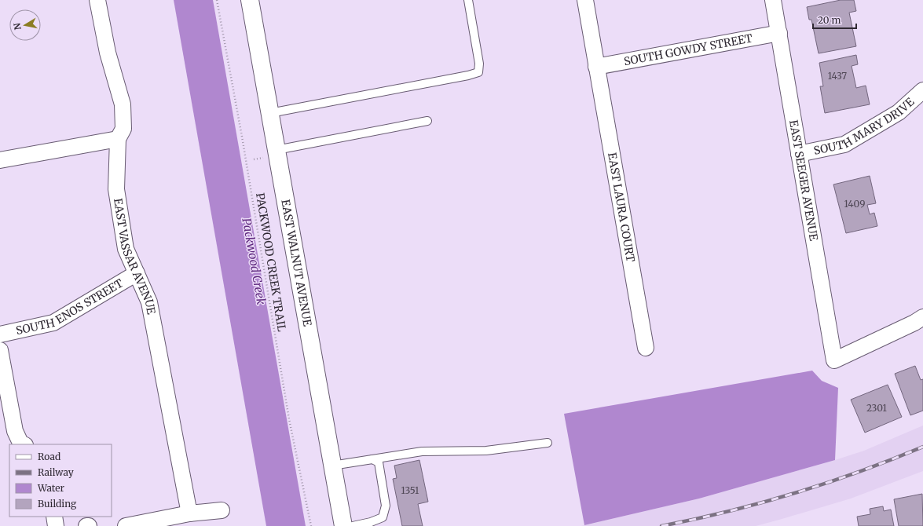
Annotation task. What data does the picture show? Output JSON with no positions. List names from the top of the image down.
{
  "streets": {
    "main road": ["EAST WALNUT AVENUE"],
    "street": [
      "SOUTH GOWDY STREET",
      "SOUTH MARY DRIVE",
      "EAST SEEGER AVENUE",
      "EAST LAURA COURT",
      "EAST VASSAR AVENUE",
      "SOUTH ENOS STREET"
    ],
    "path": ["PACKWOOD CREEK TRAIL"]
  },
  "crossings": [
    ["SOUTH GOWDY STREET", "EAST SEEGER AVENUE"],
    ["SOUTH GOWDY STREET", "EAST LAURA COURT"],
    ["SOUTH MARY DRIVE", "EAST SEEGER AVENUE"],
    ["EAST VASSAR AVENUE", "SOUTH ENOS STREET"]
  ],
  "water": ["Packwood Creek"],
  "house_numbers": [
    "1437",
    "1409",
    "2301",
    "1351"
  ],
  "legend": [
    "Road",
    "Railway",
    "Water",
    "Building"
  ],
  "scale_bar": "20 m",
  "north": "left"
}
